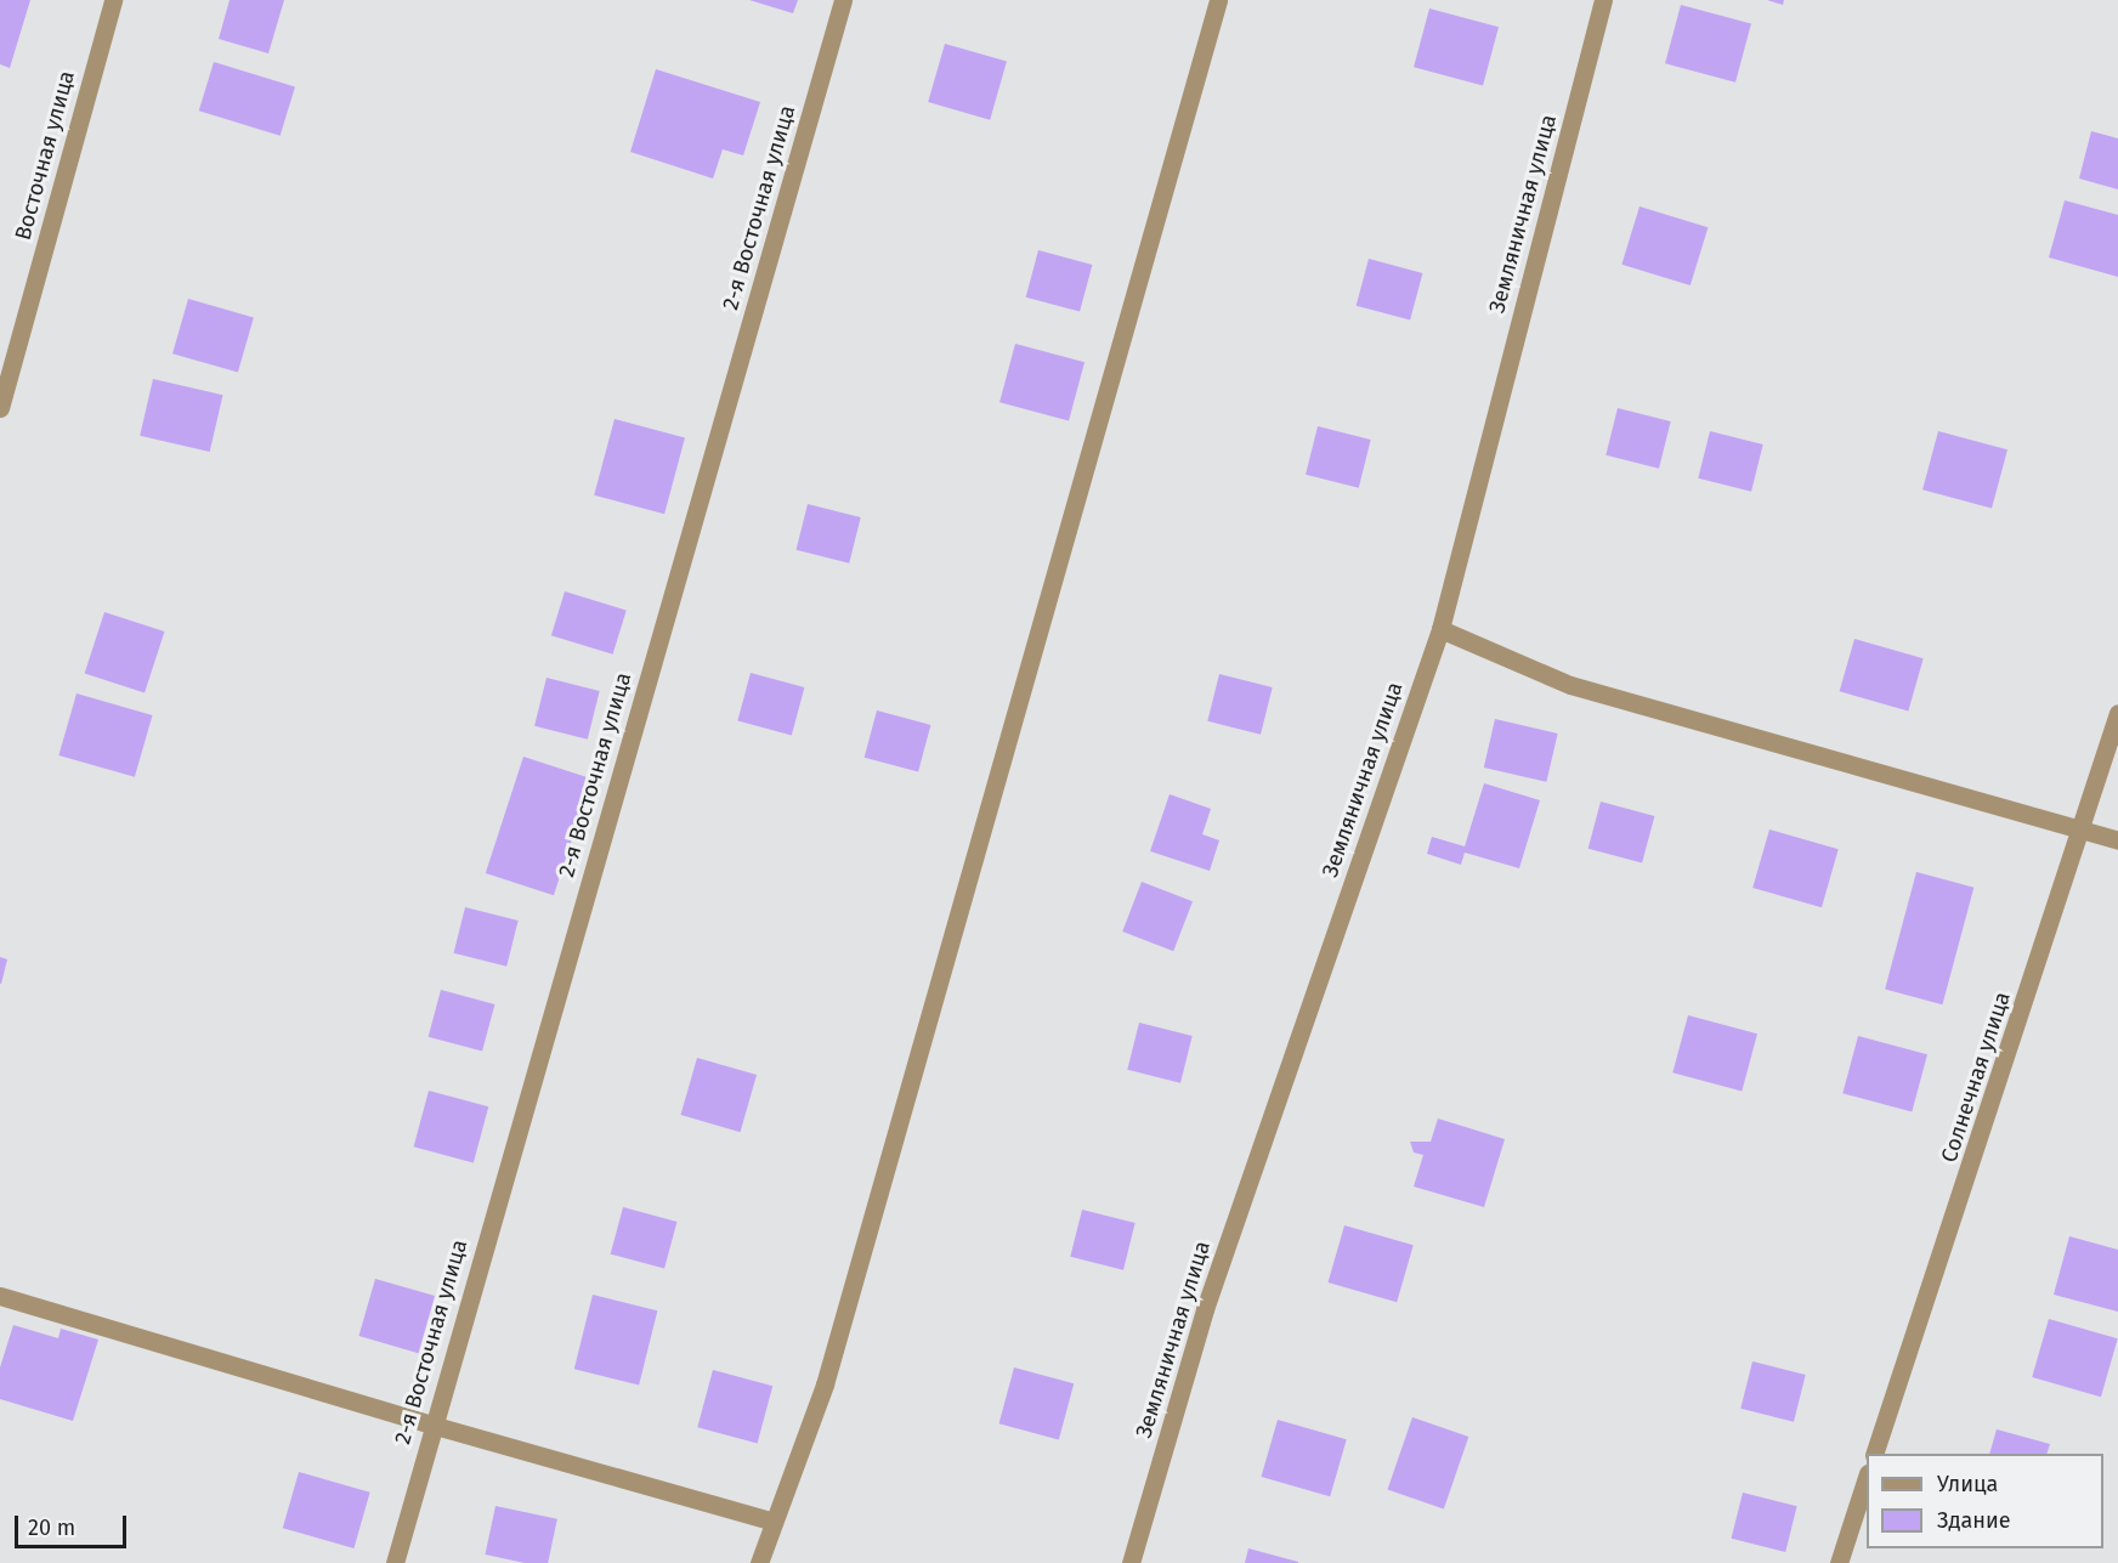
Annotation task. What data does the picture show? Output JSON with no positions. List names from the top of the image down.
{
  "streets": {
    "street": [
      "Восточная улица",
      "2-я Восточная улица",
      "Земляничная улица",
      "Солнечная улица"
    ]
  },
  "legend": ["Улица", "Здание"],
  "scale_bar": "20 m"
}
